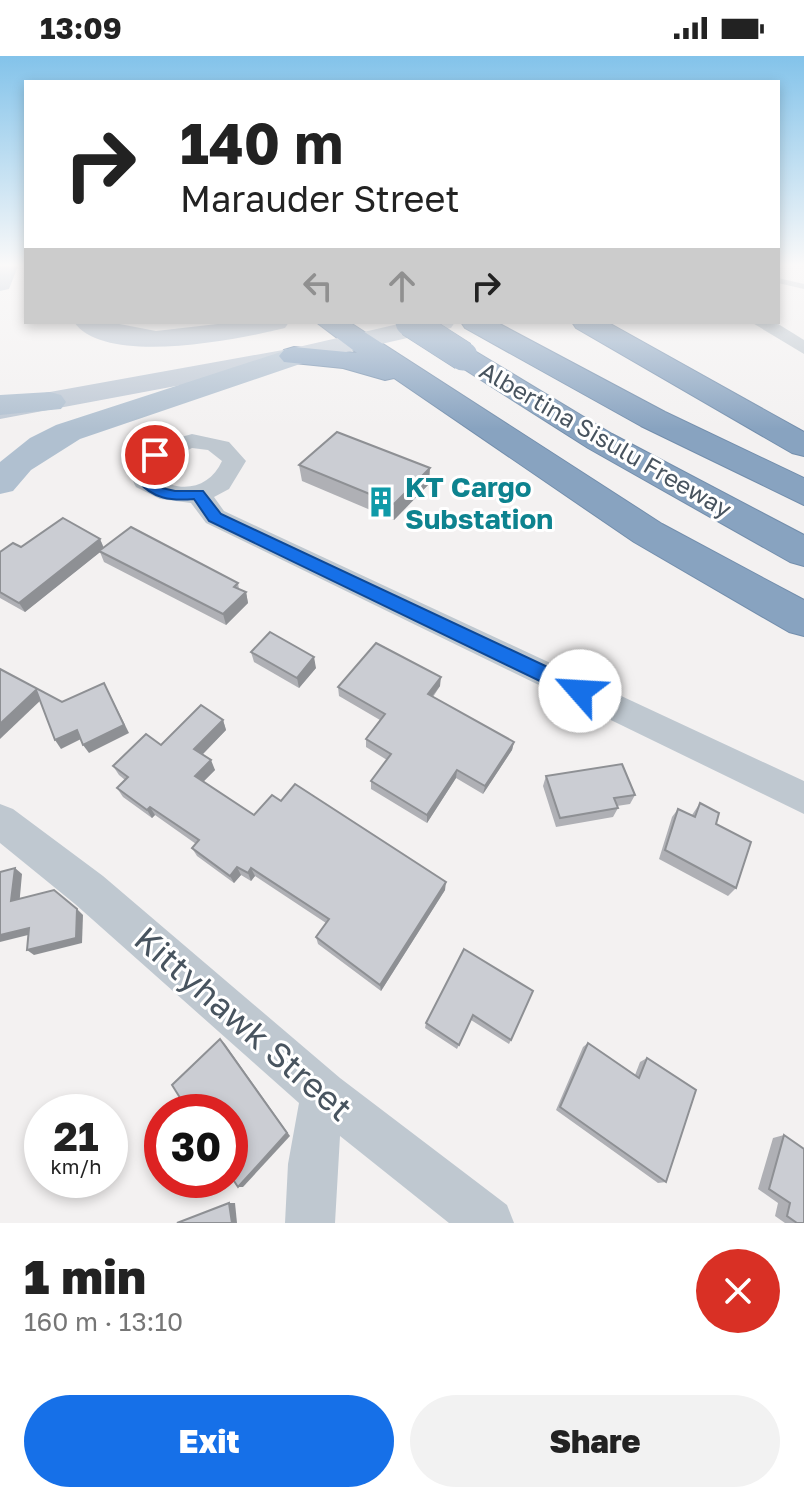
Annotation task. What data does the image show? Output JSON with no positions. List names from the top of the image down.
{
  "streets": {
    "highway": ["Albertina Sisulu Freeway"],
    "street": ["Kittyhawk Street"]
  },
  "places": {
    "building": ["KT Cargo Substation"]
  },
  "page": {
    "status": "13:09",
    "turn": ["140 m", "Marauder Street"],
    "speed": "21 km/h",
    "limit": "30",
    "heading": ["1 min", "160 m · 13:10"],
    "buttons": ["Exit", "Share"]
  }
}
